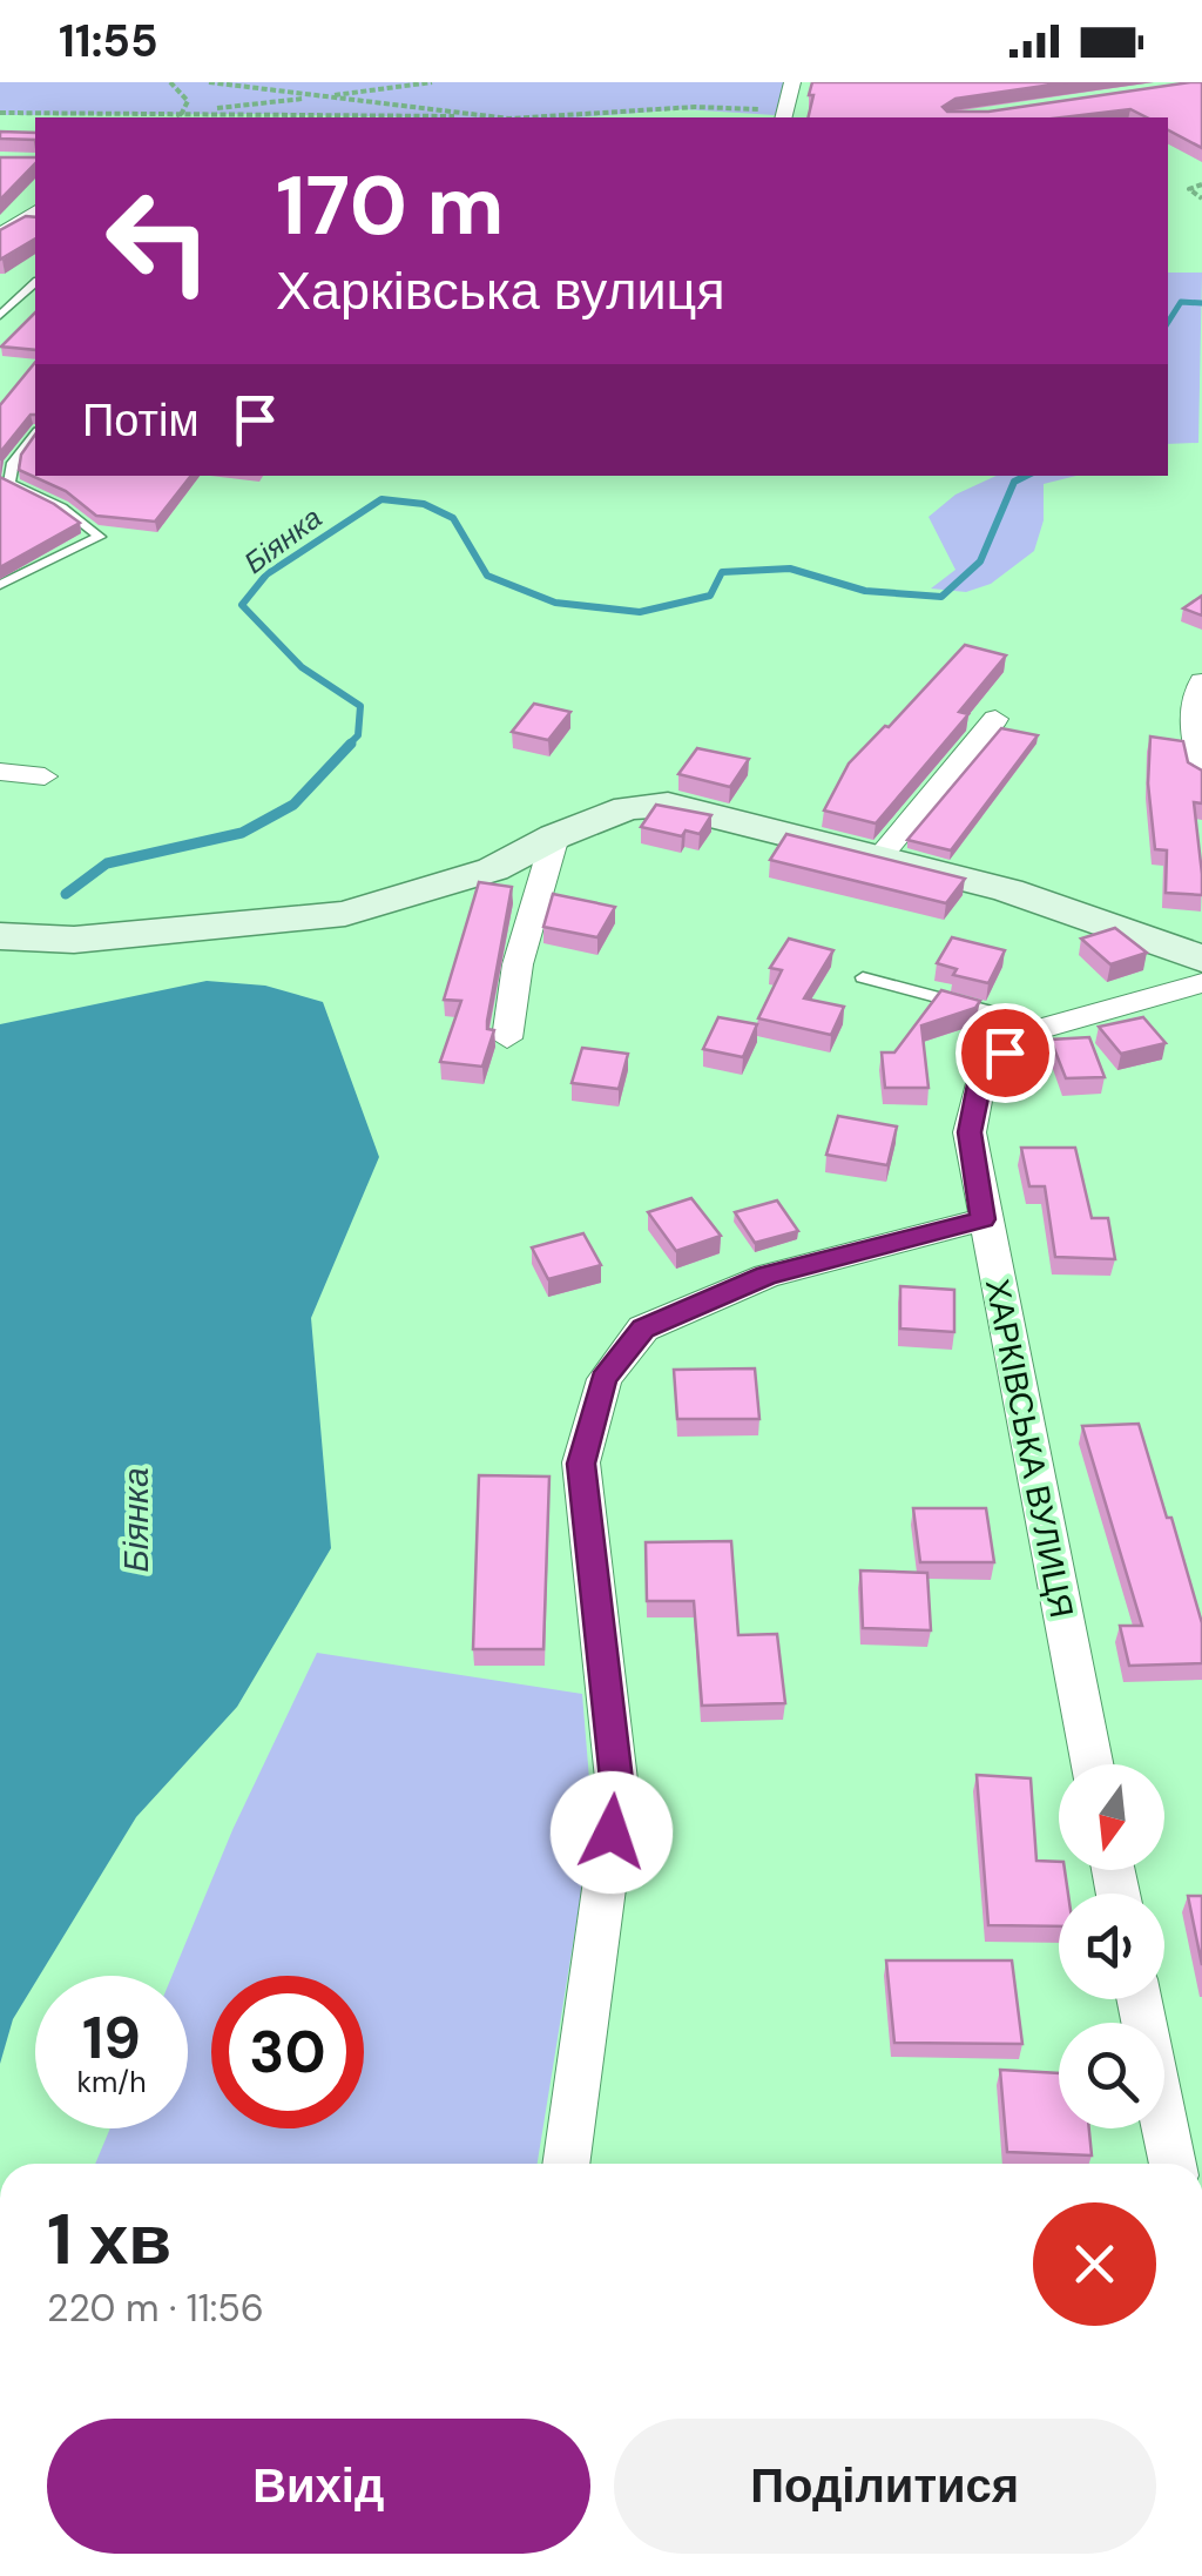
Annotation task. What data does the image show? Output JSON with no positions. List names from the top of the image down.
{
  "streets": {
    "street": ["ХАРКІВСЬКА ВУЛИЦЯ"]
  },
  "water": ["Біянка"],
  "north": "bottom",
  "page": {
    "status": "11:55",
    "turn": ["170 m", "Харківська вулиця"],
    "then": "Потім",
    "speed": "19 km/h",
    "limit": "30",
    "heading": ["1 хв", "220 m · 11:56"],
    "buttons": ["Вихід", "Поділитися"]
  }
}
